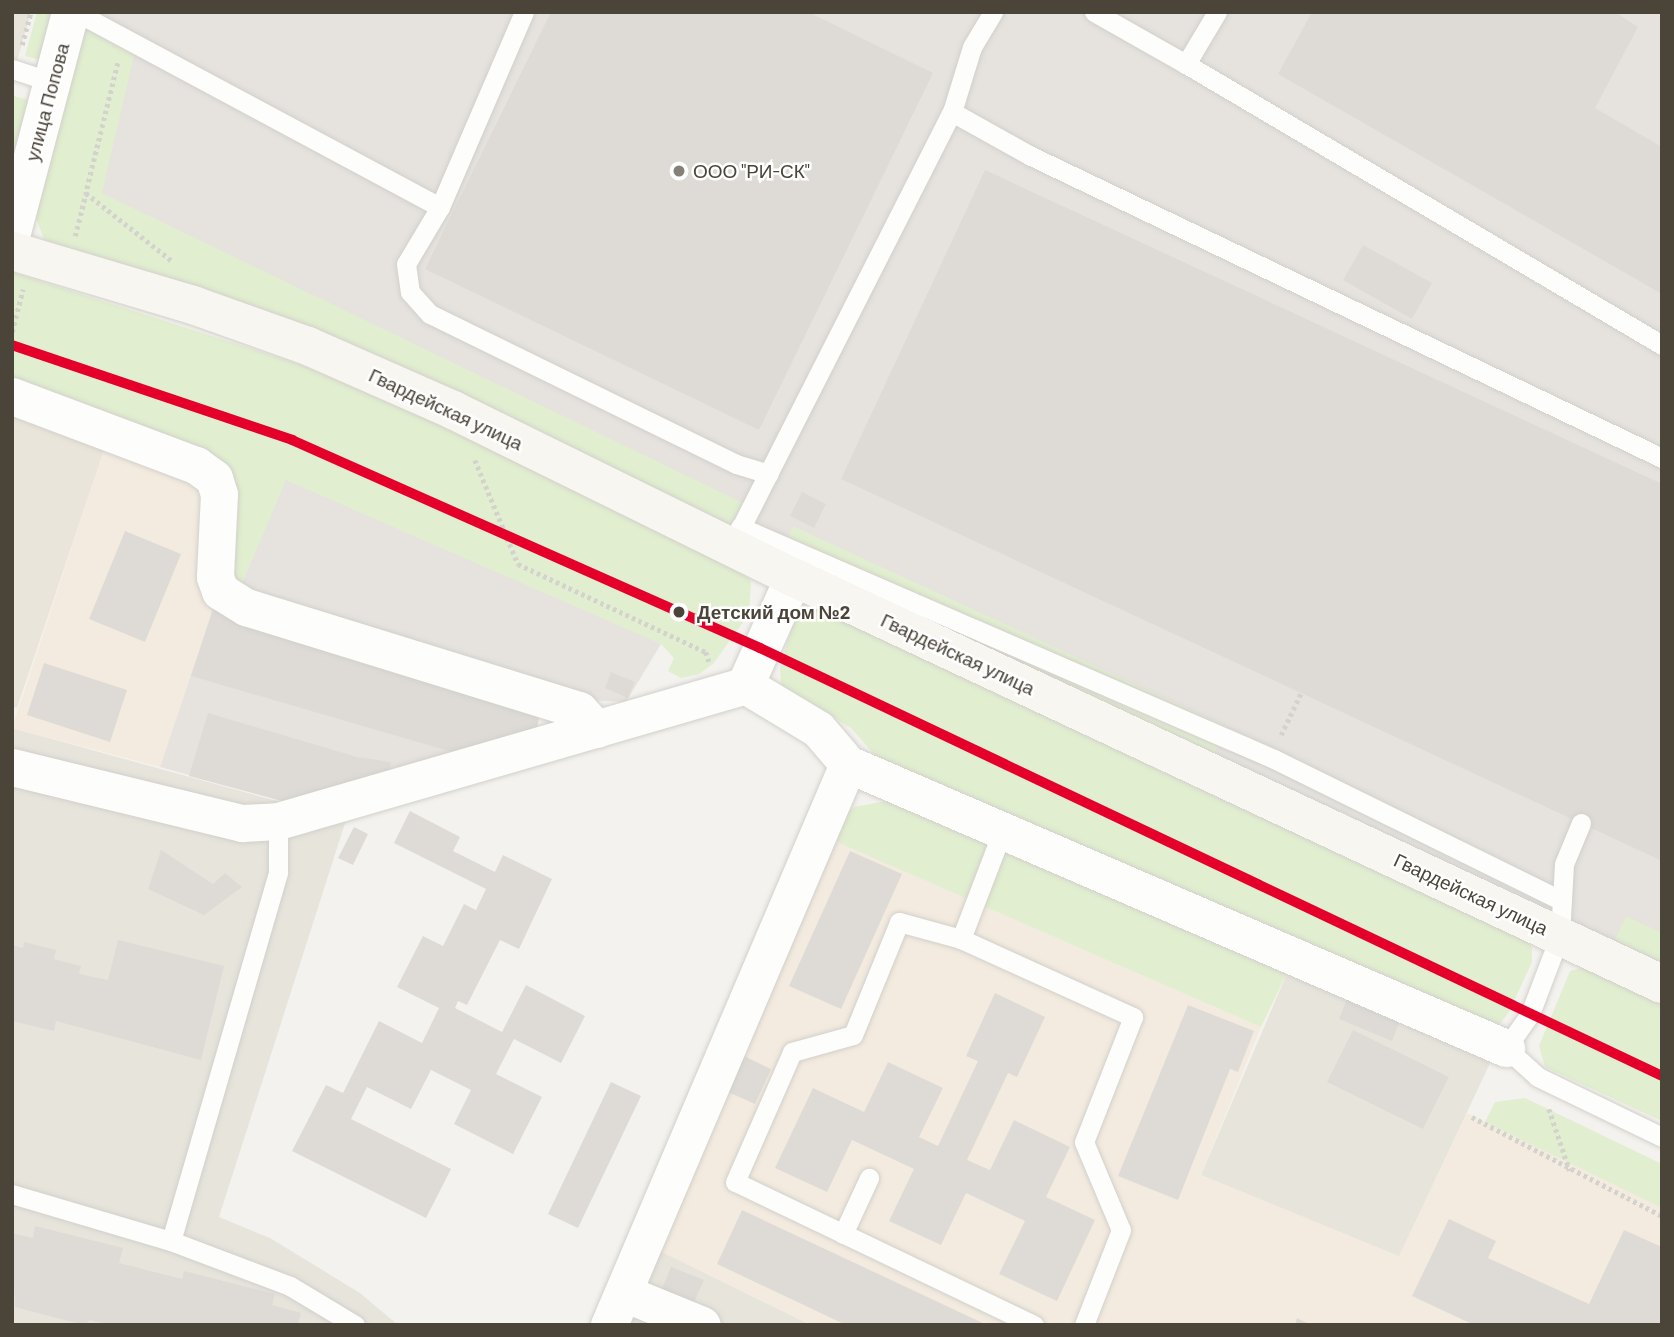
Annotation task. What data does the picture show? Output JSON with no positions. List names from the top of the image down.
{
  "streets": {
    "street": ["улица Попова", "Гвардейская улица"]
  },
  "places": ["ООО \"РИ-СК\"", "Детский дом №2"]
}
